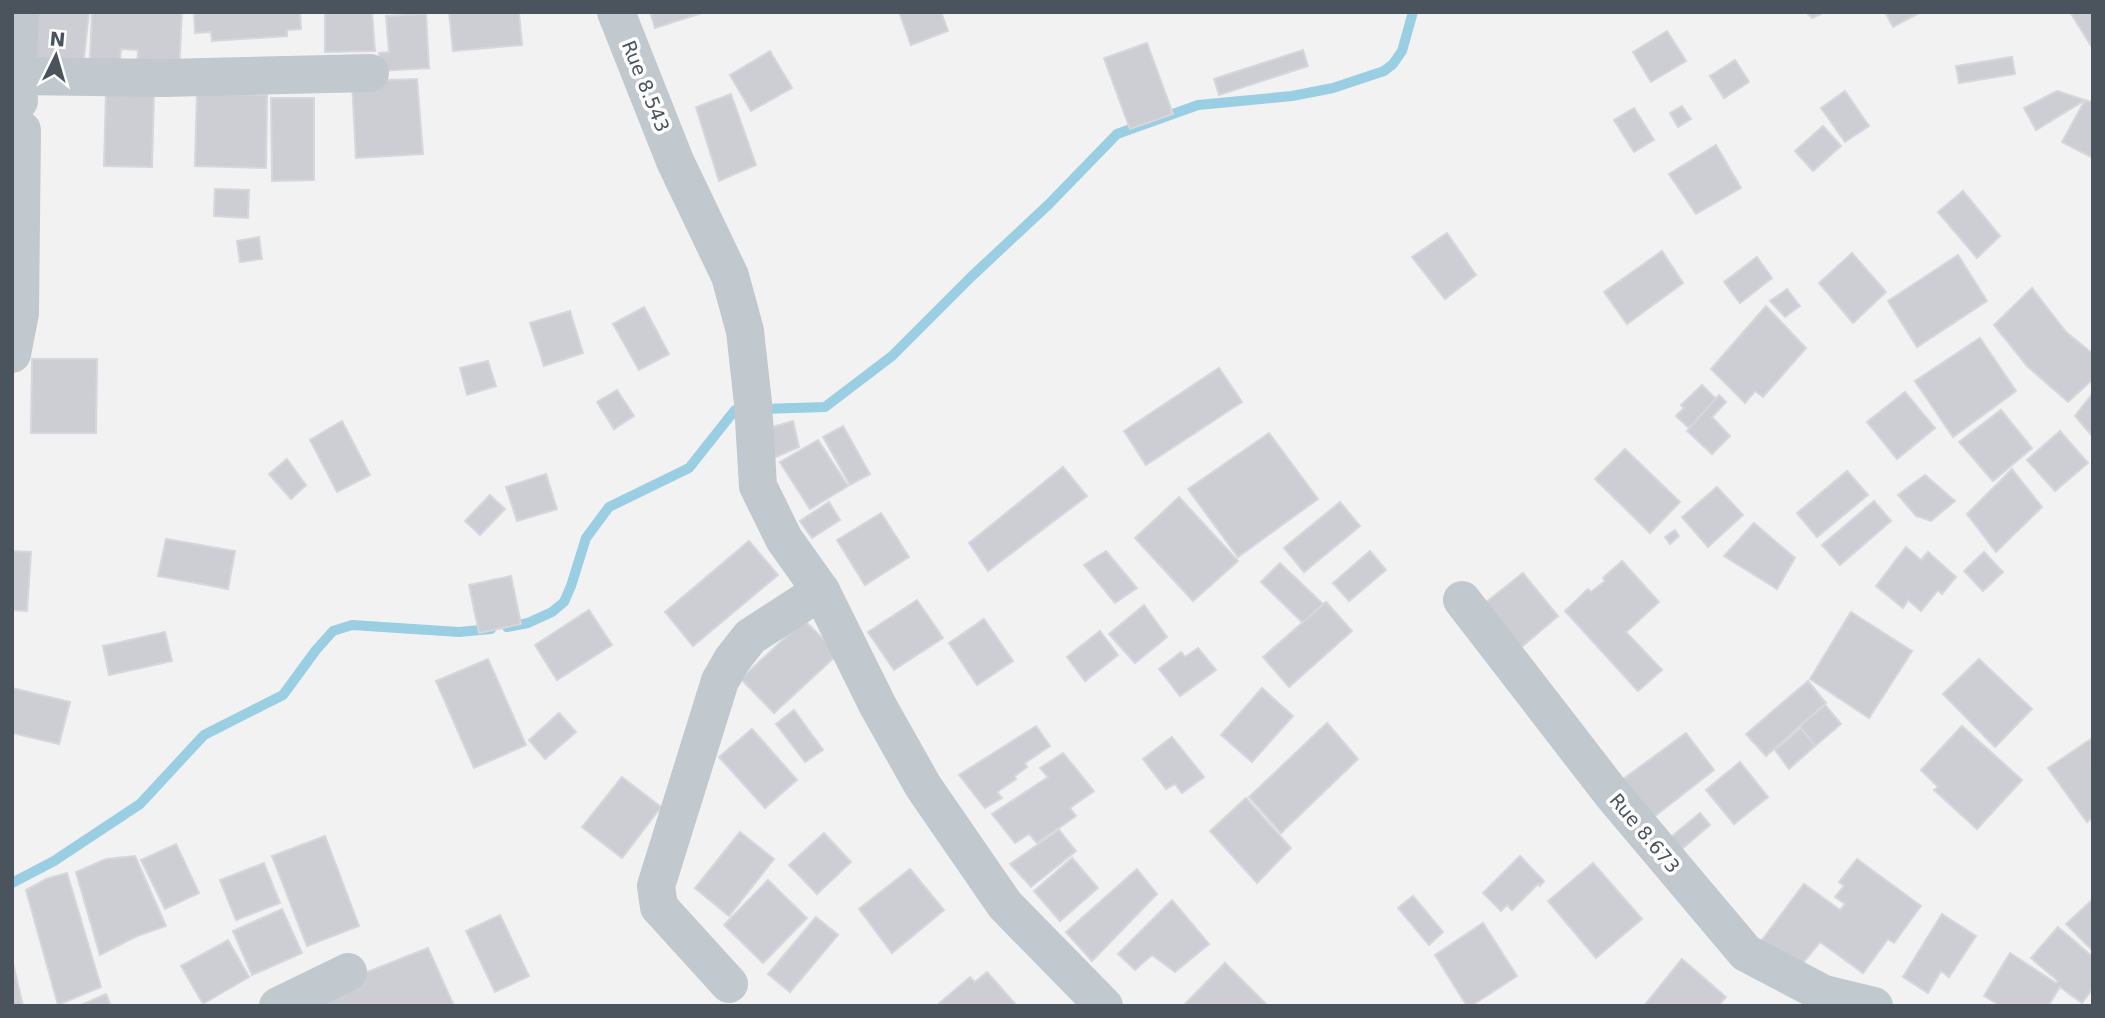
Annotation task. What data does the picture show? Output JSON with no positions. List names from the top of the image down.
{
  "streets": {
    "street": ["Rue 8.543", "Rue 8.673"]
  },
  "north": "top"
}
